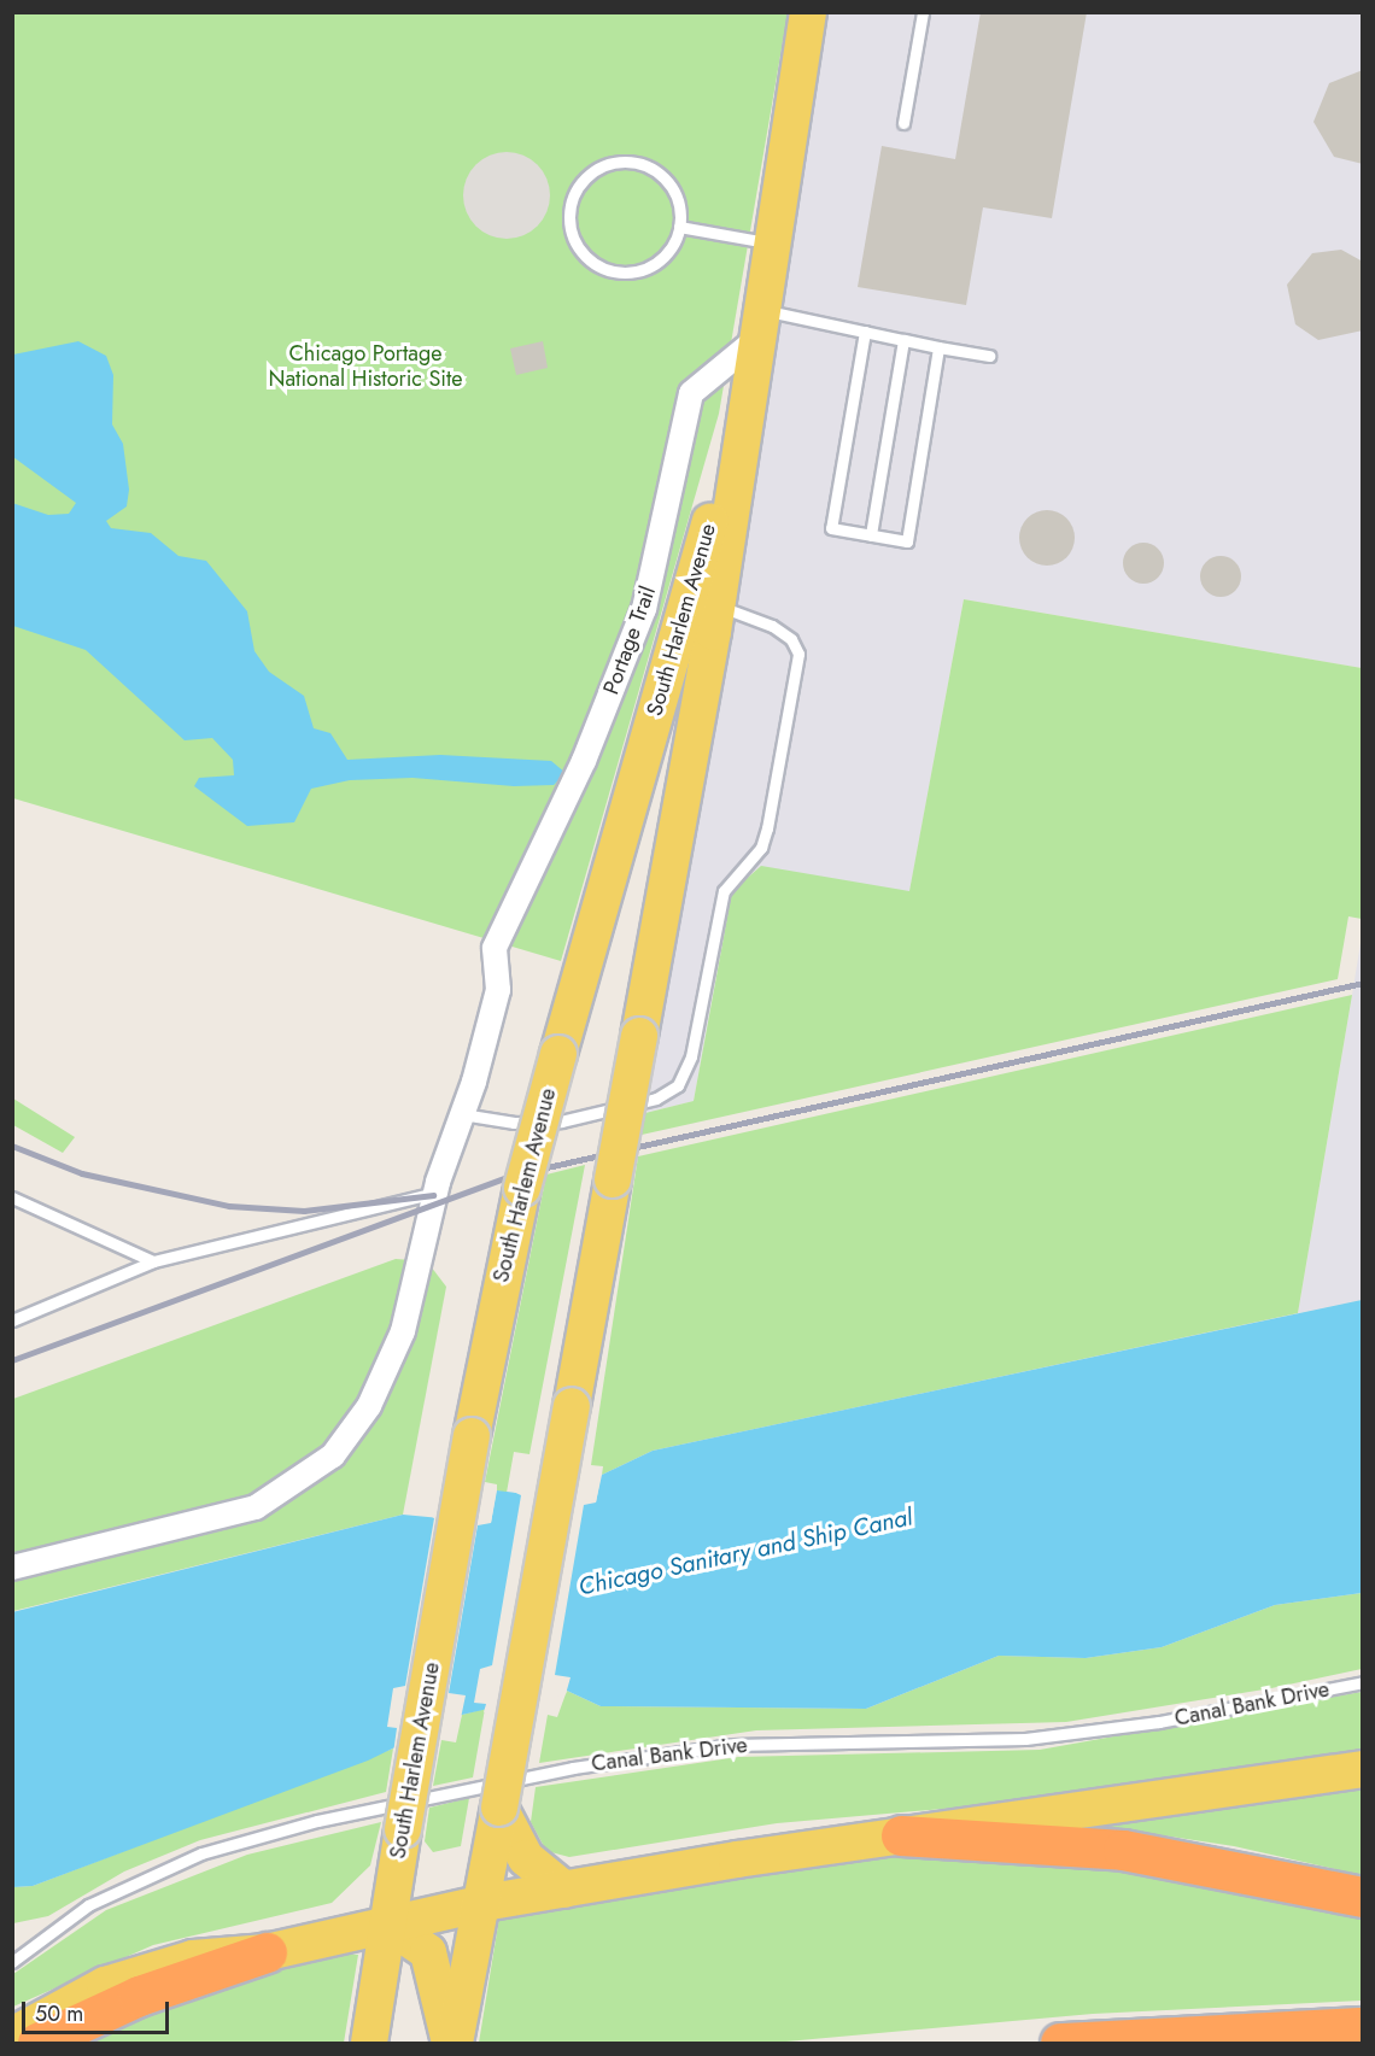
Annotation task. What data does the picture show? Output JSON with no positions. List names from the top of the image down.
{
  "streets": {
    "main road": ["South Harlem Avenue"],
    "street": ["Portage Trail"],
    "lane": ["Canal Bank Drive"]
  },
  "crossings": [
    ["South Harlem Avenue", "Portage Trail"]
  ],
  "water": ["Chicago Sanitary and Ship Canal"],
  "parks": ["Chicago Portage National Historic Site"],
  "scale_bar": "50 m"
}
